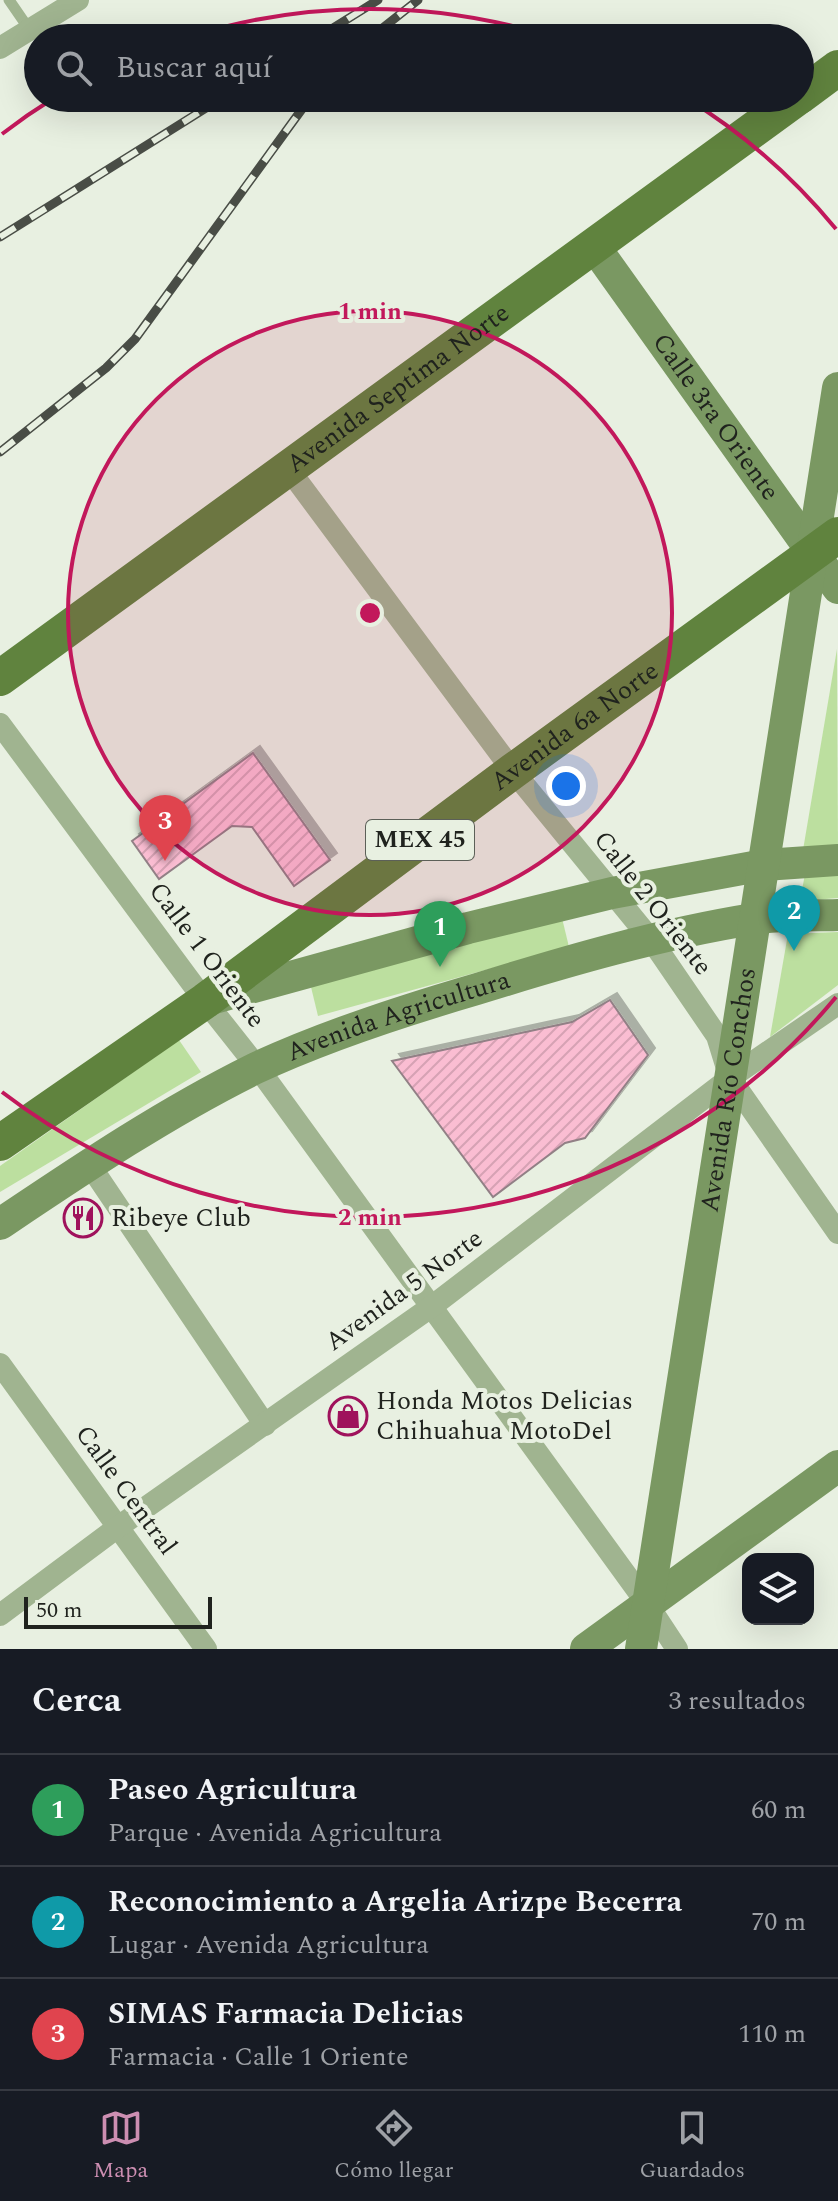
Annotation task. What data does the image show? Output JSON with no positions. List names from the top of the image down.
{
  "streets": {
    "main road": [
      "Avenida Septima Norte",
      "Calle 3ra Oriente",
      "Avenida 6a Norte",
      "MEX 45",
      "Avenida Agricultura",
      "Avenida Río Conchos"
    ],
    "street": [
      "Calle 2 Oriente",
      "Calle 1 Oriente",
      "Avenida 5 Norte",
      "Calle Central"
    ]
  },
  "crossings": [
    ["Avenida Septima Norte", "Calle 3ra Oriente"],
    ["Avenida Septima Norte", "Calle 2 Oriente"],
    ["Calle 3ra Oriente", "Avenida 6a Norte"],
    ["Calle 3ra Oriente", "Avenida Río Conchos"],
    ["Avenida 6a Norte", "Calle 2 Oriente"],
    ["Avenida 6a Norte", "Calle 1 Oriente"],
    ["Avenida 6a Norte", "Avenida Río Conchos"],
    ["Calle 2 Oriente", "Avenida Agricultura"],
    ["Calle 2 Oriente", "Avenida Río Conchos"],
    ["Calle 2 Oriente", "Avenida 5 Norte"],
    ["Calle 1 Oriente", "Avenida Agricultura"],
    ["Calle 1 Oriente", "Avenida Río Conchos"],
    ["Calle 1 Oriente", "Avenida 5 Norte"],
    ["Avenida Agricultura", "Avenida Río Conchos"],
    ["Avenida Río Conchos", "Avenida 5 Norte"],
    ["Avenida 5 Norte", "Calle Central"]
  ],
  "places": {
    "restaurant": ["Ribeye Club"],
    "shop": ["Honda Motos Delicias Chihuahua MotoDel"]
  },
  "scale_bar": "50 m",
  "page": {
    "search": "Buscar aquí",
    "pins": ["3", "2", "1"],
    "scale": "50 m",
    "heading": ["Cerca", "3 resultados"],
    "list": [
      {
        "mark": "1",
        "name": "Paseo Agricultura",
        "note": "Parque · Avenida Agricultura",
        "value": "60 m"
      },
      {
        "mark": "2",
        "name": "Reconocimiento a Argelia Arizpe Becerra",
        "note": "Lugar · Avenida Agricultura",
        "value": "70 m"
      },
      {
        "mark": "3",
        "name": "SIMAS Farmacia Delicias",
        "note": "Farmacia · Calle 1 Oriente",
        "value": "110 m"
      }
    ],
    "nav": ["Mapa", "Cómo llegar", "Guardados"]
  },
  "rings": ["1 min", "2 min"]
}
